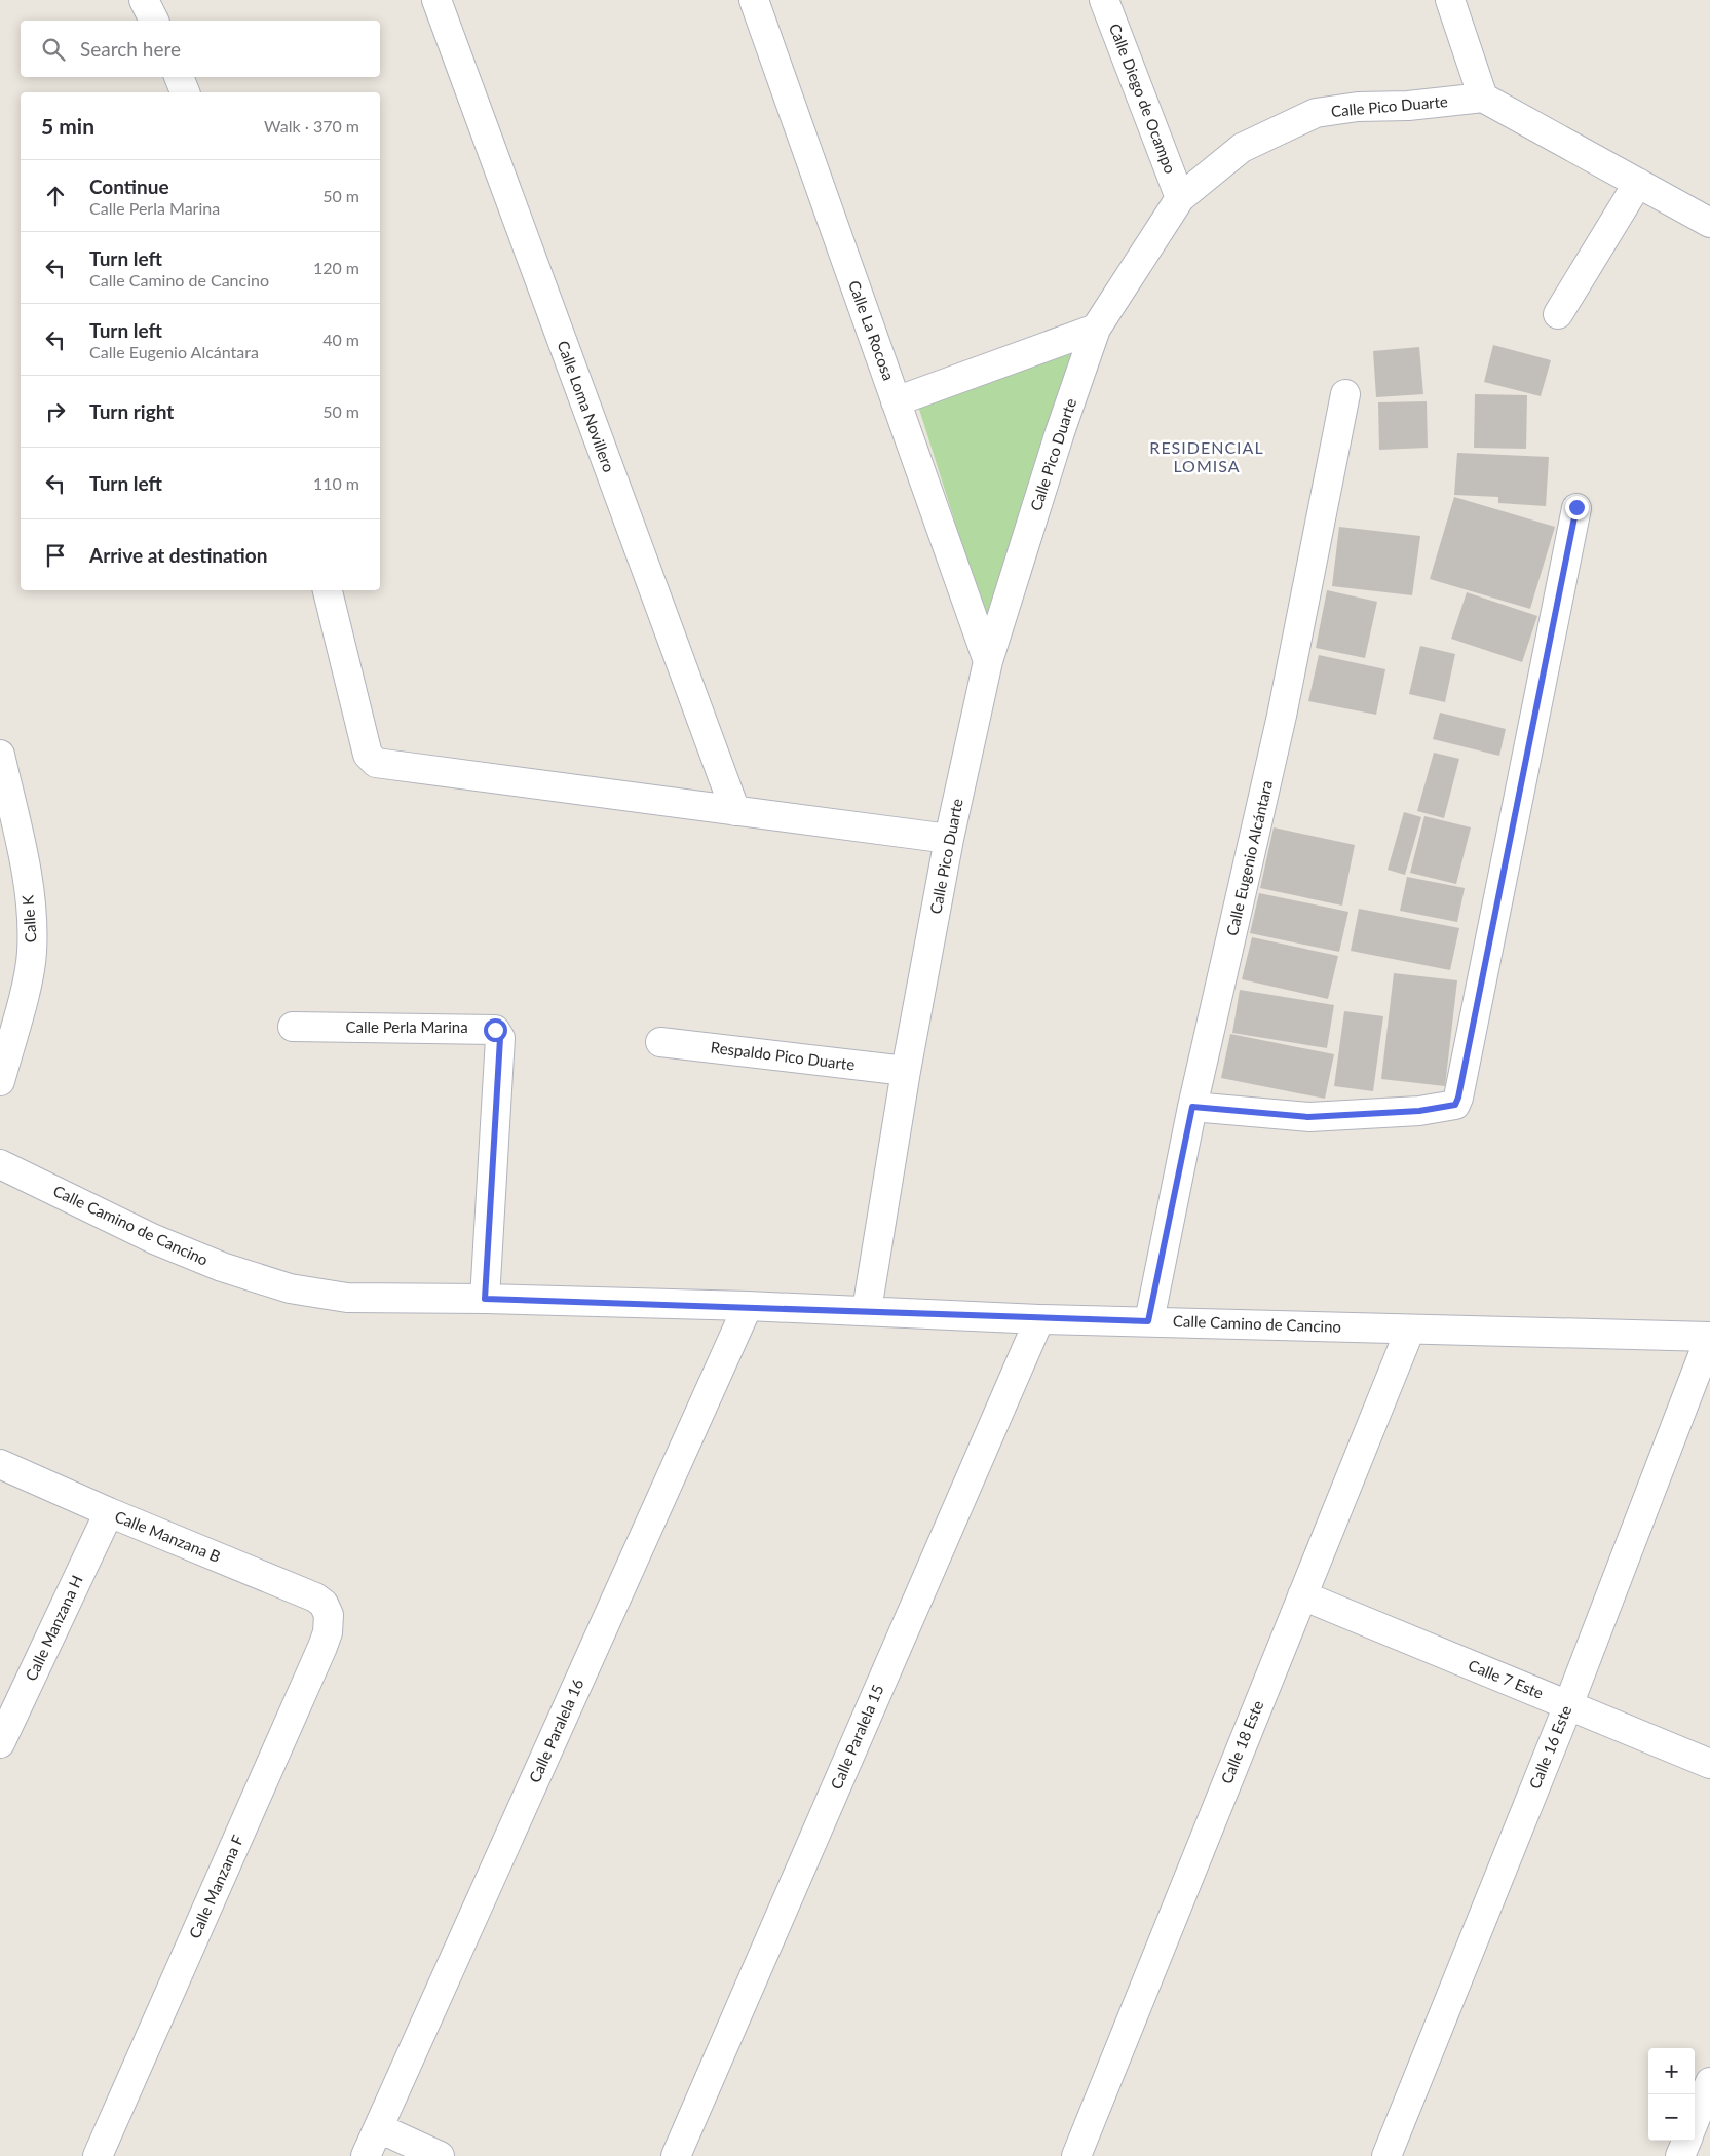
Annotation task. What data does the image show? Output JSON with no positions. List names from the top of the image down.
{
  "streets": {
    "street": [
      "Calle Diego de Ocampo",
      "Calle Pico Duarte",
      "Calle La Rocosa",
      "Calle Loma Novillero",
      "Calle Eugenio Alcántara",
      "Calle K",
      "Calle Perla Marina",
      "Respaldo Pico Duarte",
      "Calle Camino de Cancino",
      "Calle Manzana B",
      "Calle Manzana H",
      "Calle 7 Este",
      "Calle Paralela 16",
      "Calle Paralela 15",
      "Calle 18 Este",
      "Calle 16 Este",
      "Calle Manzana F"
    ]
  },
  "crossings": [
    ["Calle Diego de Ocampo", "Calle Pico Duarte"],
    ["Calle Pico Duarte", "Calle La Rocosa"],
    ["Calle Pico Duarte", "Respaldo Pico Duarte"],
    ["Calle Pico Duarte", "Calle Camino de Cancino"],
    ["Calle Eugenio Alcántara", "Calle Camino de Cancino"],
    ["Calle Perla Marina", "Calle Camino de Cancino"],
    ["Calle Camino de Cancino", "Calle Paralela 16"],
    ["Calle Camino de Cancino", "Calle Paralela 15"],
    ["Calle Camino de Cancino", "Calle 18 Este"],
    ["Calle Camino de Cancino", "Calle 16 Este"],
    ["Calle Manzana B", "Calle Manzana H"],
    ["Calle Manzana B", "Calle Manzana F"],
    ["Calle 7 Este", "Calle 18 Este"],
    ["Calle 7 Este", "Calle 16 Este"]
  ],
  "districts": ["RESIDENCIAL LOMISA"],
  "page": {
    "search": "Search here",
    "heading": ["5 min", "Walk · 370 m"],
    "list": [
      ["Continue", "Calle Perla Marina", "50 m"],
      ["Turn left", "Calle Camino de Cancino", "120 m"],
      ["Turn left", "Calle Eugenio Alcántara", "40 m"],
      ["Turn right", "50 m"],
      ["Turn left", "110 m"],
      "Arrive at destination"
    ],
    "map_buttons": ["+", "−"]
  }
}
